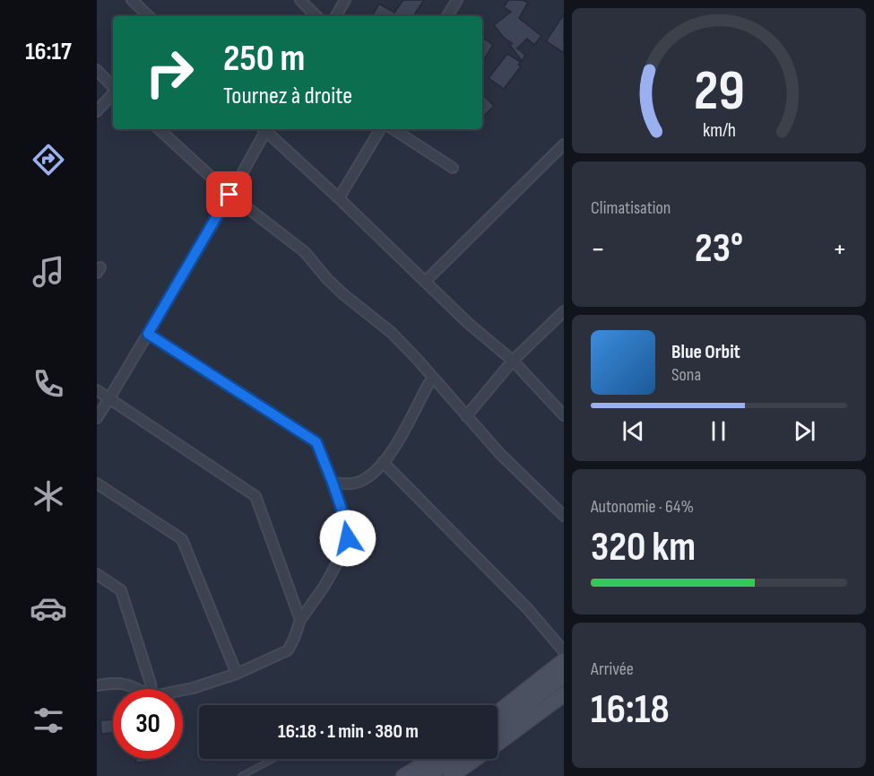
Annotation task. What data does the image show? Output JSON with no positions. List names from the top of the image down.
{
  "page": {
    "tabs": "16:17",
    "turn": ["250 m", "Tournez à droite"],
    "tile": [
      "Climatisation",
      ["Autonomie · 64%", "320 km"],
      ["Arrivée", "16:18"]
    ],
    "heat": ["−", "23°", "+"],
    "song": ["Blue Orbit", "Sona"],
    "limit": "30",
    "trip": "16:18 · 1 min · 380 m",
    "gauge": ["29", "km/h"]
  }
}
